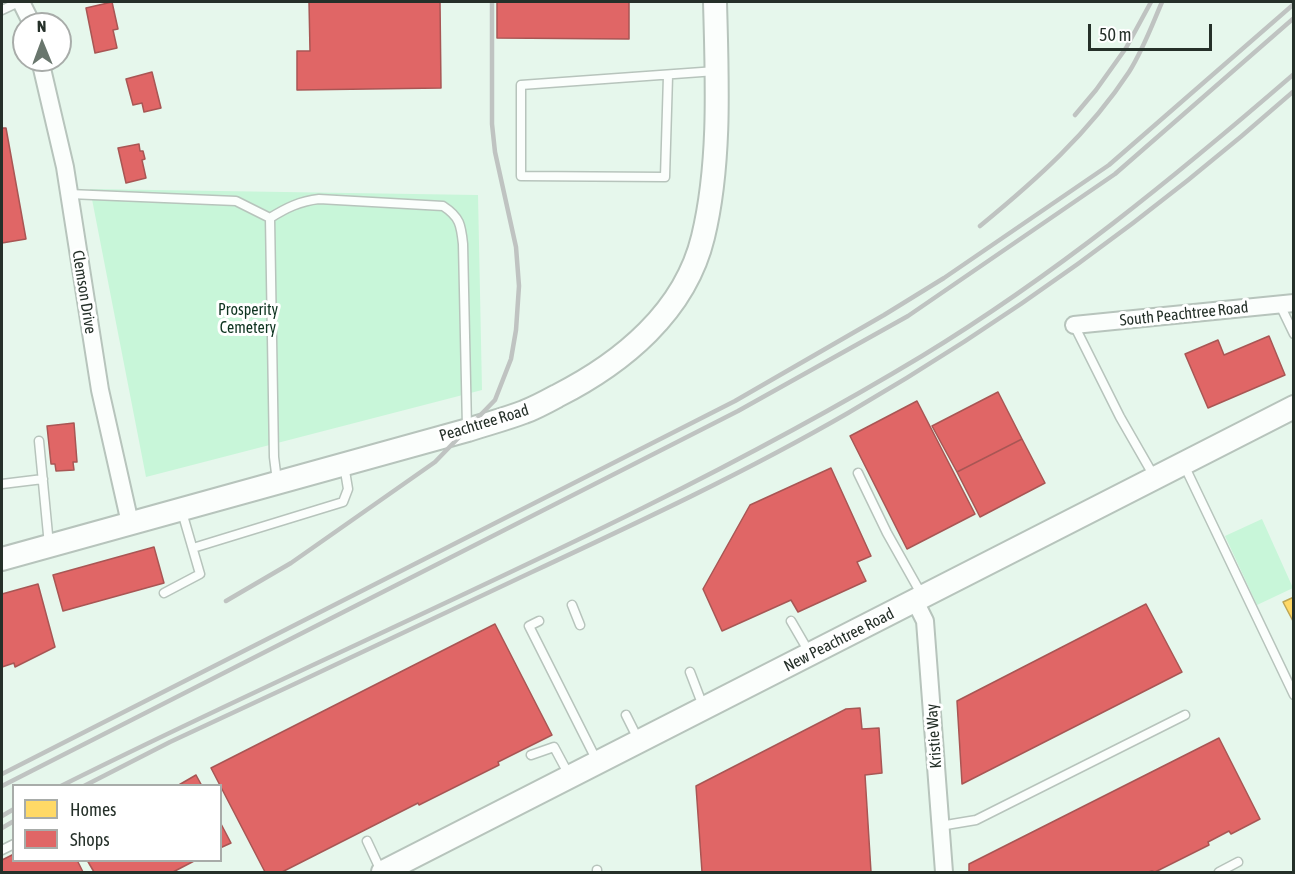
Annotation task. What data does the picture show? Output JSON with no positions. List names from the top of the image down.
{
  "streets": {
    "street": [
      "Clemson Drive",
      "South Peachtree Road",
      "Peachtree Road",
      "New Peachtree Road",
      "Kristie Way"
    ]
  },
  "crossings": [
    ["Clemson Drive", "Peachtree Road"],
    ["New Peachtree Road", "Kristie Way"]
  ],
  "parks": ["Prosperity Cemetery"],
  "legend": ["Homes", "Shops"],
  "scale_bar": "50 m",
  "north": "top"
}
